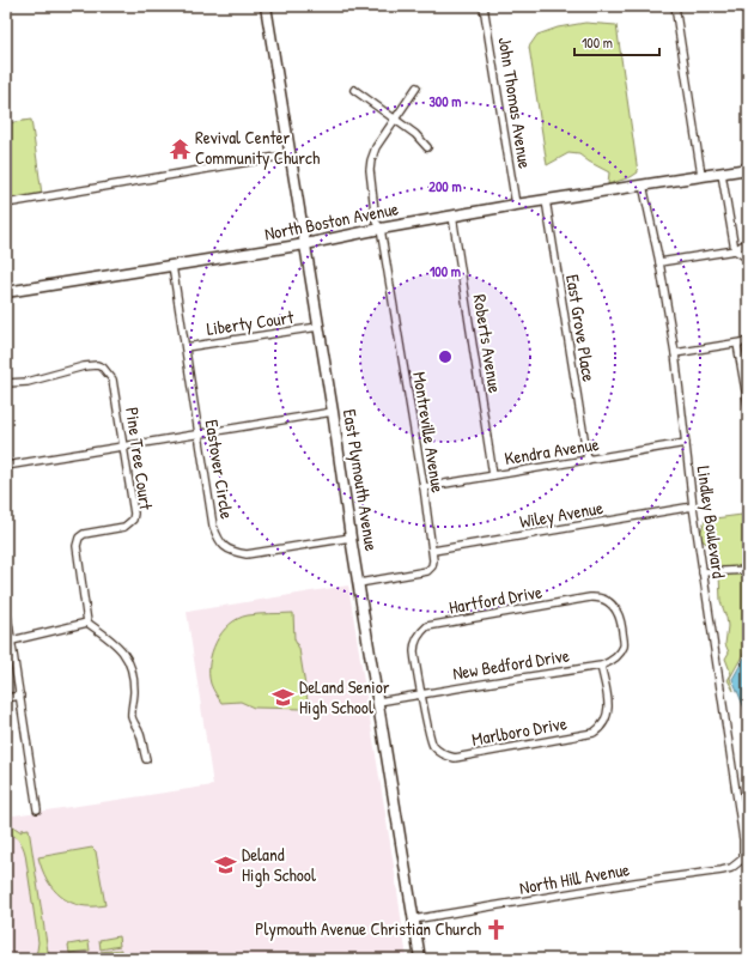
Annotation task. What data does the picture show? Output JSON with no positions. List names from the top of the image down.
{
  "streets": {
    "main road": ["North Boston Avenue", "East Plymouth Avenue"],
    "street": [
      "John Thomas Avenue",
      "Liberty Court",
      "East Grove Place",
      "Roberts Avenue",
      "Montreville Avenue",
      "Kendra Avenue",
      "Pine Tree Court",
      "Eastover Circle",
      "Wiley Avenue",
      "Lindley Boulevard",
      "Hartford Drive",
      "New Bedford Drive",
      "Marlboro Drive",
      "North Hill Avenue"
    ]
  },
  "crossings": [
    ["John Thomas Avenue", "North Boston Avenue"],
    ["North Boston Avenue", "East Grove Place"],
    ["North Boston Avenue", "Roberts Avenue"],
    ["North Boston Avenue", "Montreville Avenue"],
    ["North Boston Avenue", "Eastover Circle"],
    ["North Boston Avenue", "East Plymouth Avenue"],
    ["North Boston Avenue", "Lindley Boulevard"],
    ["Liberty Court", "Eastover Circle"],
    ["Liberty Court", "East Plymouth Avenue"],
    ["East Grove Place", "Kendra Avenue"],
    ["Roberts Avenue", "Kendra Avenue"],
    ["Montreville Avenue", "Kendra Avenue"],
    ["Montreville Avenue", "East Plymouth Avenue"],
    ["Montreville Avenue", "Wiley Avenue"],
    ["Kendra Avenue", "Lindley Boulevard"],
    ["Eastover Circle", "East Plymouth Avenue"],
    ["East Plymouth Avenue", "New Bedford Drive"],
    ["East Plymouth Avenue", "North Hill Avenue"],
    ["Wiley Avenue", "Lindley Boulevard"],
    ["Lindley Boulevard", "North Hill Avenue"],
    ["Hartford Drive", "New Bedford Drive"],
    ["Hartford Drive", "Marlboro Drive"],
    ["New Bedford Drive", "Marlboro Drive"]
  ],
  "places": {
    "temple": ["Revival Center Community Church"],
    "school or university": ["DeLand Senior High School", "Deland High School"],
    "church": ["Plymouth Avenue Christian Church"]
  },
  "scale_bar": "100 m",
  "rings": ["300 m", "200 m", "100 m"]
}
